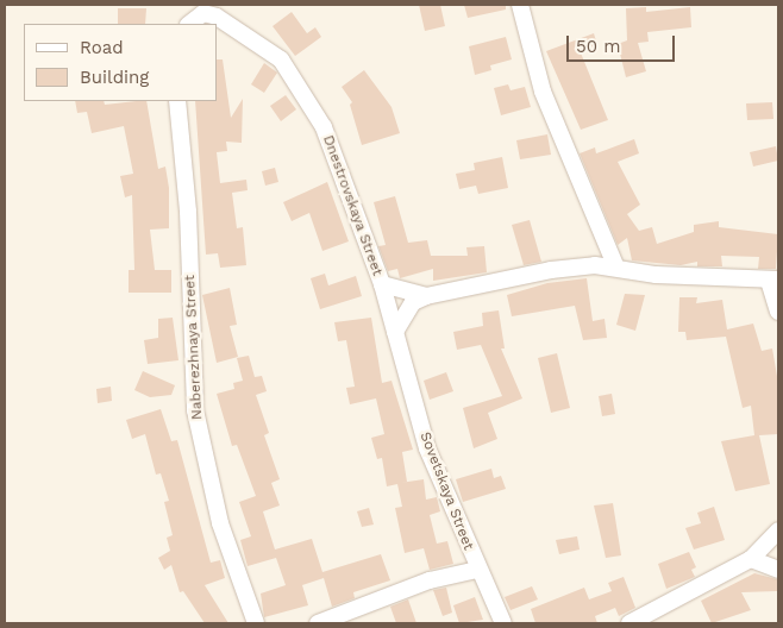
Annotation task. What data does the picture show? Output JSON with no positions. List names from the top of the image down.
{
  "streets": {
    "street": ["Dnestrovskaya Street", "Naberezhnaya Street", "Sovetskaya Street"]
  },
  "crossings": [
    ["Dnestrovskaya Street", "Sovetskaya Street"]
  ],
  "legend": ["Road", "Building"],
  "scale_bar": "50 m"
}
